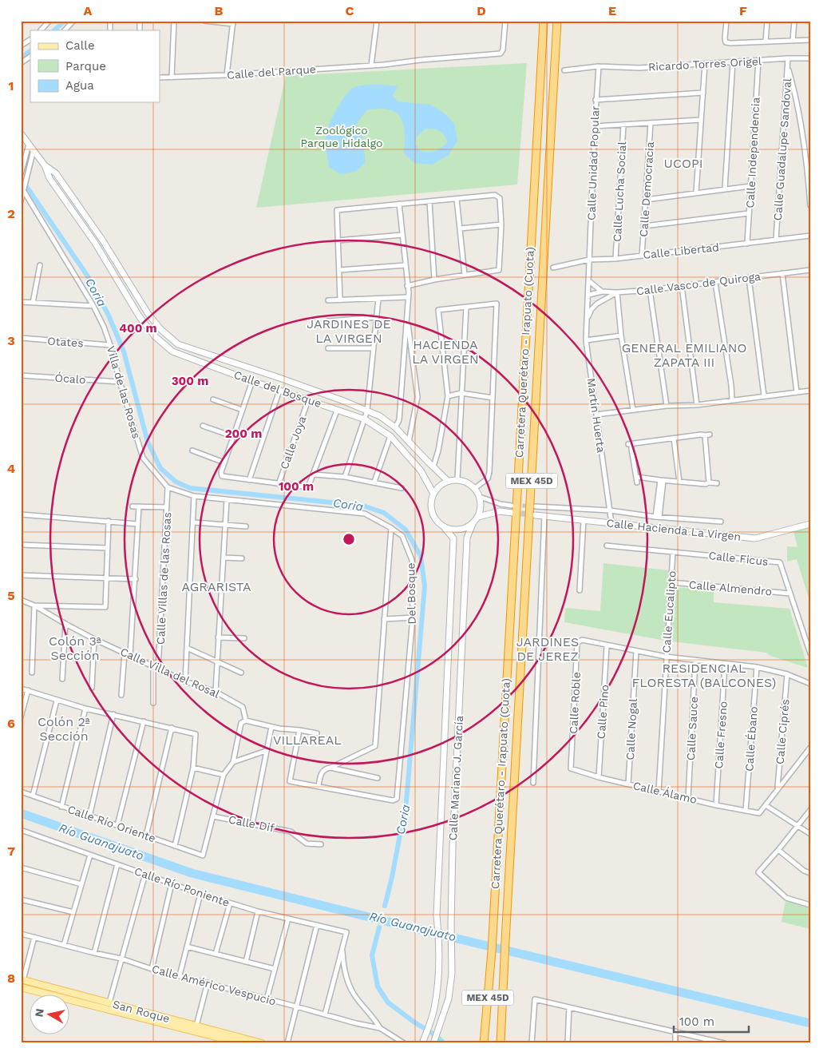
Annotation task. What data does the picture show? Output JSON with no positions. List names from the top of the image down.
{
  "streets": {
    "highway": ["Carretera Querétaro - Irapuato (Cuota)", "MEX 45D"],
    "main road": ["San Roque"],
    "street": [
      "Ricardo Torres Origel",
      "Calle del Parque",
      "Calle Guadalupe Sandoval",
      "Calle Independencia",
      "Calle Unidad Popular",
      "Calle Democracia",
      "Calle Lucha Social",
      "Calle Libertad",
      "Calle Vasco de Quiroga",
      "Otates",
      "Ócalo",
      "Calle del Bosque",
      "Villa de las Rosas",
      "Martín Huerta",
      "Calle Joya",
      "Calle Hacienda La Virgen",
      "Calle Ficus",
      "Calle Villas de las Rosas",
      "Calle Almendro",
      "Del Bosque",
      "Calle Eucalipto",
      "Calle Villa del Rosal",
      "Calle Roble",
      "Calle Pino",
      "Calle Sauce",
      "Calle Nogal",
      "Calle Ciprés",
      "Calle Fresno",
      "Calle Ébano",
      "Calle Mariano J. García",
      "Calle Álamo",
      "Calle Río Oriente",
      "Calle Dif",
      "Calle Río Poniente",
      "Calle Américo Vespucio"
    ]
  },
  "crossings": [
    ["Ricardo Torres Origel", "Calle Guadalupe Sandoval"],
    ["Ricardo Torres Origel", "Calle Independencia"],
    ["Ricardo Torres Origel", "Calle Unidad Popular"],
    ["Calle Guadalupe Sandoval", "Calle Libertad"],
    ["Calle Independencia", "Calle Libertad"],
    ["Calle Unidad Popular", "Calle Libertad"],
    ["Calle Unidad Popular", "Martín Huerta"],
    ["Calle Democracia", "Calle Libertad"],
    ["Calle Lucha Social", "Calle Libertad"],
    ["Calle Vasco de Quiroga", "Martín Huerta"],
    ["Otates", "Villa de las Rosas"],
    ["Ócalo", "Villa de las Rosas"],
    ["Calle del Bosque", "Calle Joya"],
    ["Calle del Bosque", "Calle Mariano J. García"],
    ["Villa de las Rosas", "Calle Villas de las Rosas"],
    ["Villa de las Rosas", "Del Bosque"],
    ["Martín Huerta", "Calle Hacienda La Virgen"],
    ["Calle Ficus", "Calle Almendro"],
    ["Calle Ficus", "Calle Eucalipto"],
    ["Calle Villas de las Rosas", "Del Bosque"],
    ["Calle Villas de las Rosas", "Calle Villa del Rosal"],
    ["Calle Almendro", "Calle Eucalipto"],
    ["Calle Eucalipto", "Calle Álamo"],
    ["Calle Roble", "Calle Pino"],
    ["Calle Roble", "Calle Álamo"],
    ["Calle Pino", "Calle Álamo"],
    ["Calle Sauce", "Calle Álamo"],
    ["Calle Nogal", "Calle Álamo"],
    ["Calle Fresno", "Calle Álamo"],
    ["Calle Ébano", "Calle Álamo"],
    ["Calle Río Oriente", "Calle Dif"]
  ],
  "districts": [
    "UCOPI",
    "JARDINES DE LA VIRGEN",
    "HACIENDA LA VIRGEN",
    "GENERAL EMILIANO ZAPATA III",
    "AGRARISTA",
    "Colón 3ª Sección",
    "JARDINES DE JEREZ",
    "RESIDENCIAL FLORESTA (BALCONES)",
    "Colón 2ª Sección",
    "VILLAREAL"
  ],
  "water": ["Coria", "Río Guanajuato"],
  "parks": ["Zoológico Parque Hidalgo"],
  "legend": ["Calle", "Parque", "Agua"],
  "scale_bar": "100 m",
  "north": "left",
  "grid": {
    "columns": [
      "A",
      "B",
      "C",
      "D",
      "E",
      "F"
    ],
    "rows": [
      "1",
      "2",
      "3",
      "4",
      "5",
      "6",
      "7",
      "8"
    ]
  },
  "rings": [
    "400 m",
    "300 m",
    "200 m",
    "100 m"
  ]
}
